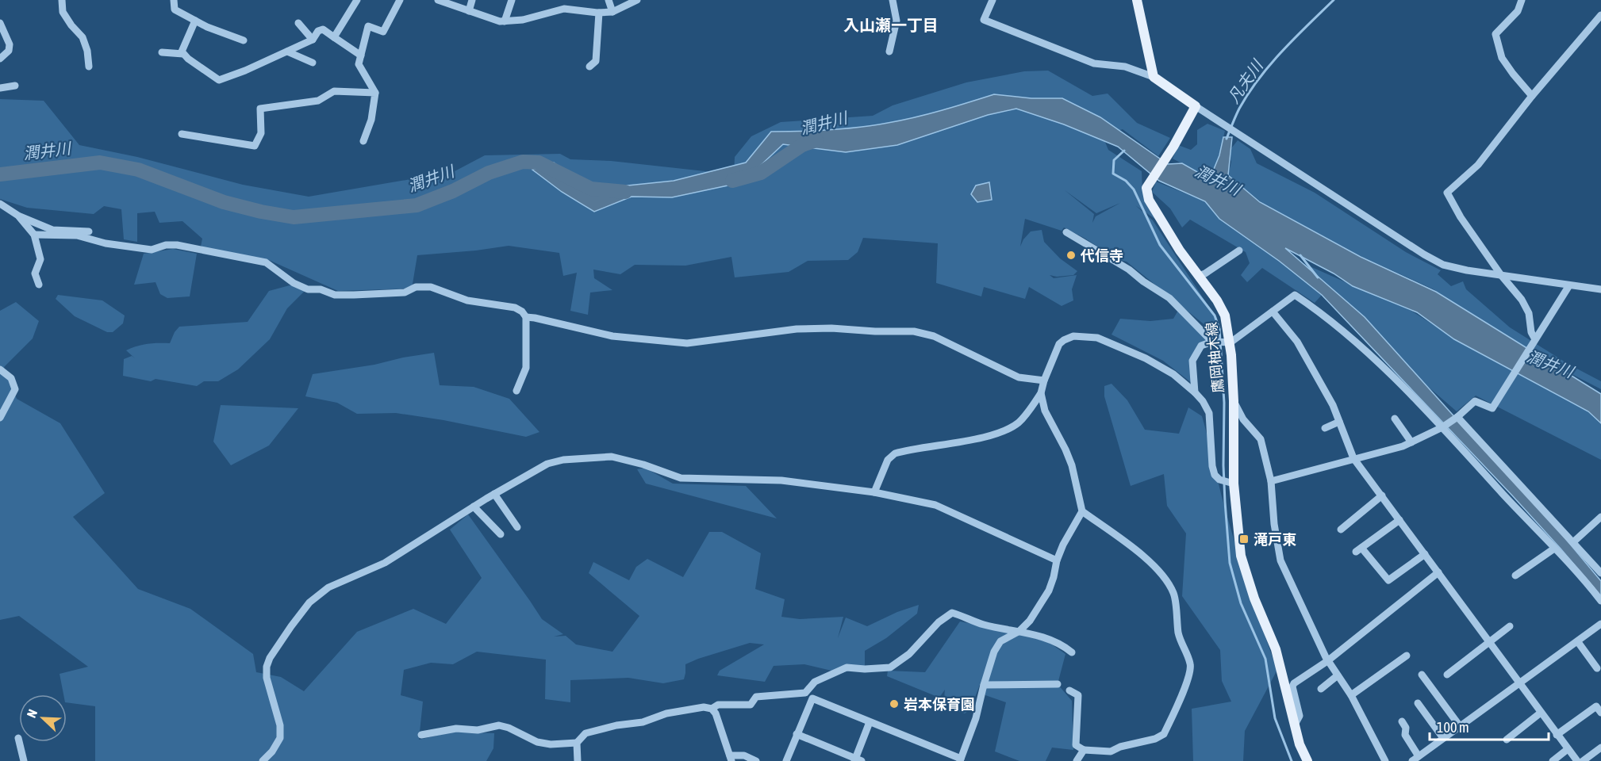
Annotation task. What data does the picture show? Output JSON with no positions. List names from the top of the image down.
{
  "streets": {
    "main road": ["鷹岡柚木線"]
  },
  "districts": ["入山瀬一丁目"],
  "water": ["凡夫川", "潤井川"],
  "places": {
    "other": ["代信寺", "岩本保育園"],
    "transit": ["滝戸東"]
  },
  "scale_bar": "100 m",
  "north": "top left"
}
